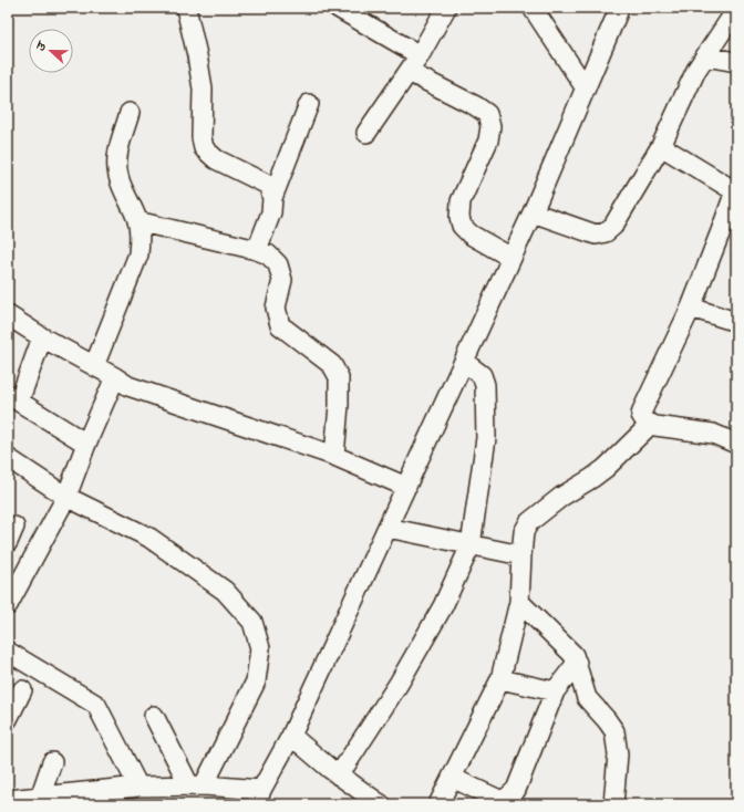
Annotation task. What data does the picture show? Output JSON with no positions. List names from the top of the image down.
{
  "north": "left"
}
